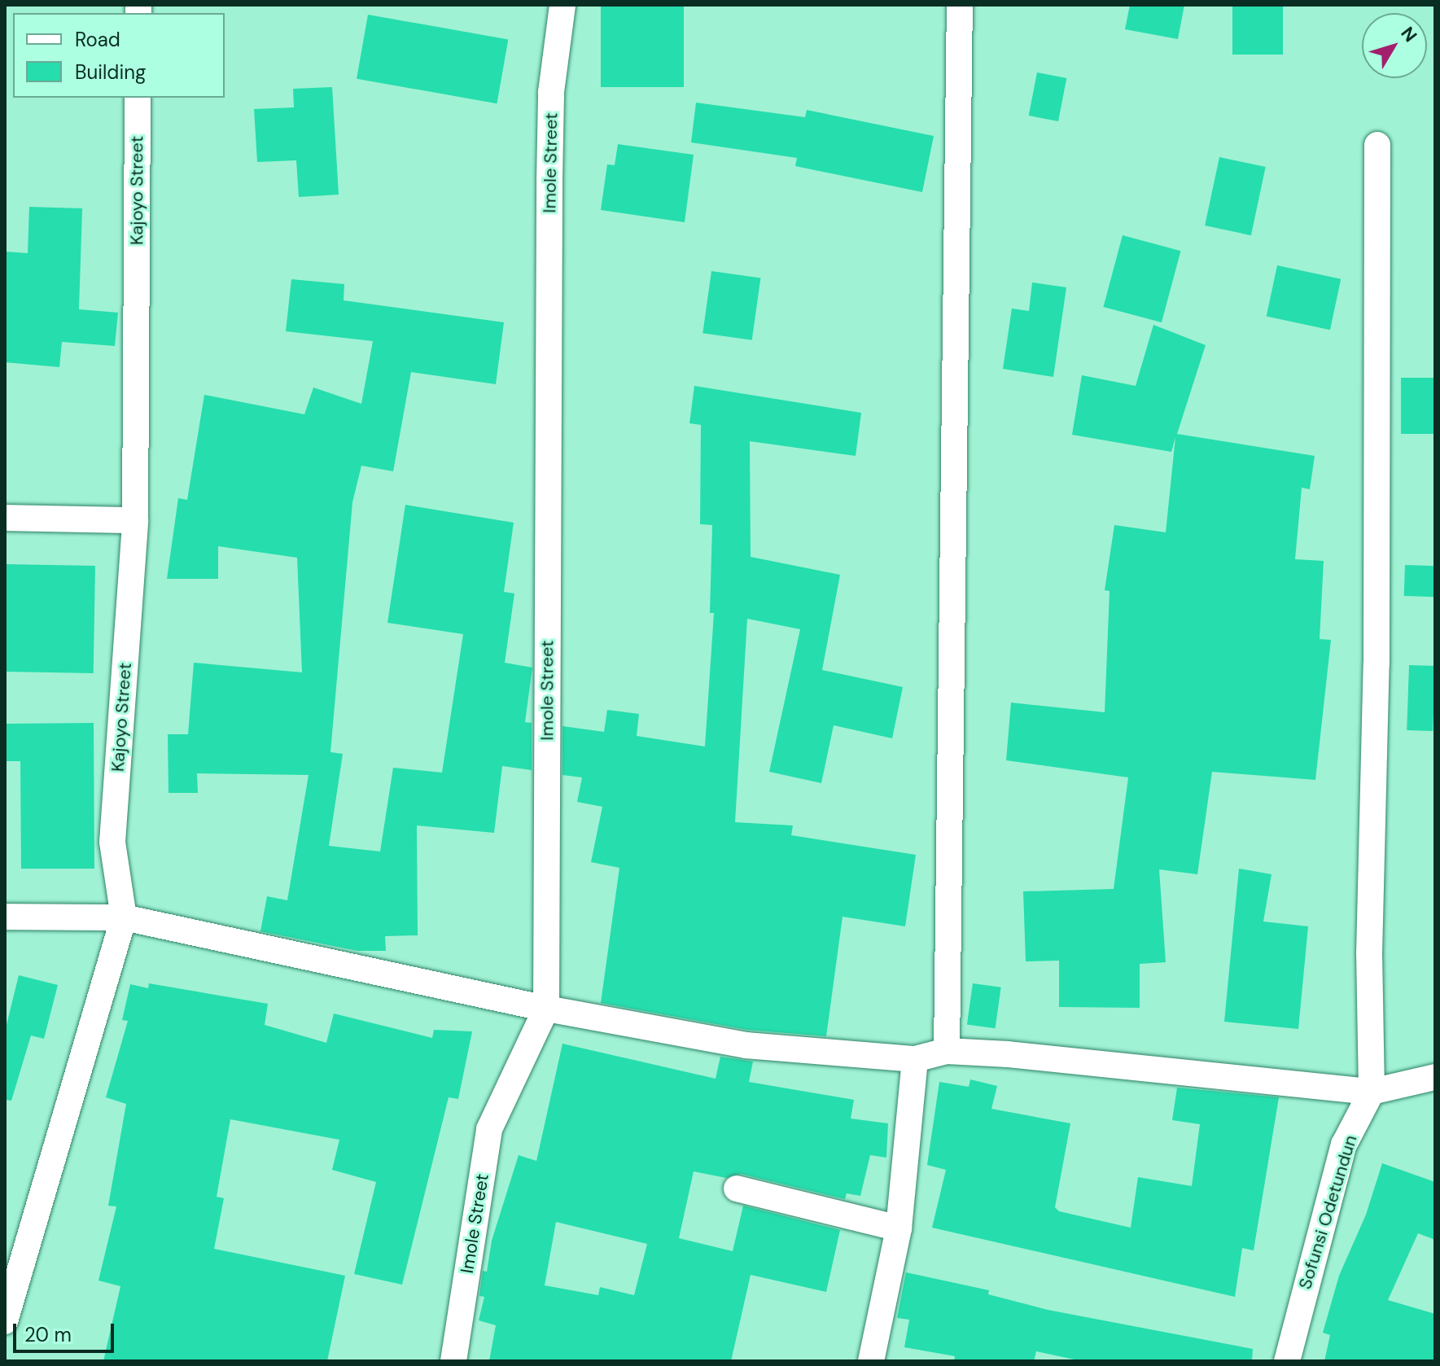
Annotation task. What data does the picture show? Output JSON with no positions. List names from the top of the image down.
{
  "streets": {
    "street": ["Imole Street", "Kajoyo Street", "Sofunsi Odetundun"]
  },
  "legend": ["Road", "Building"],
  "scale_bar": "20 m",
  "north": "top right"
}
